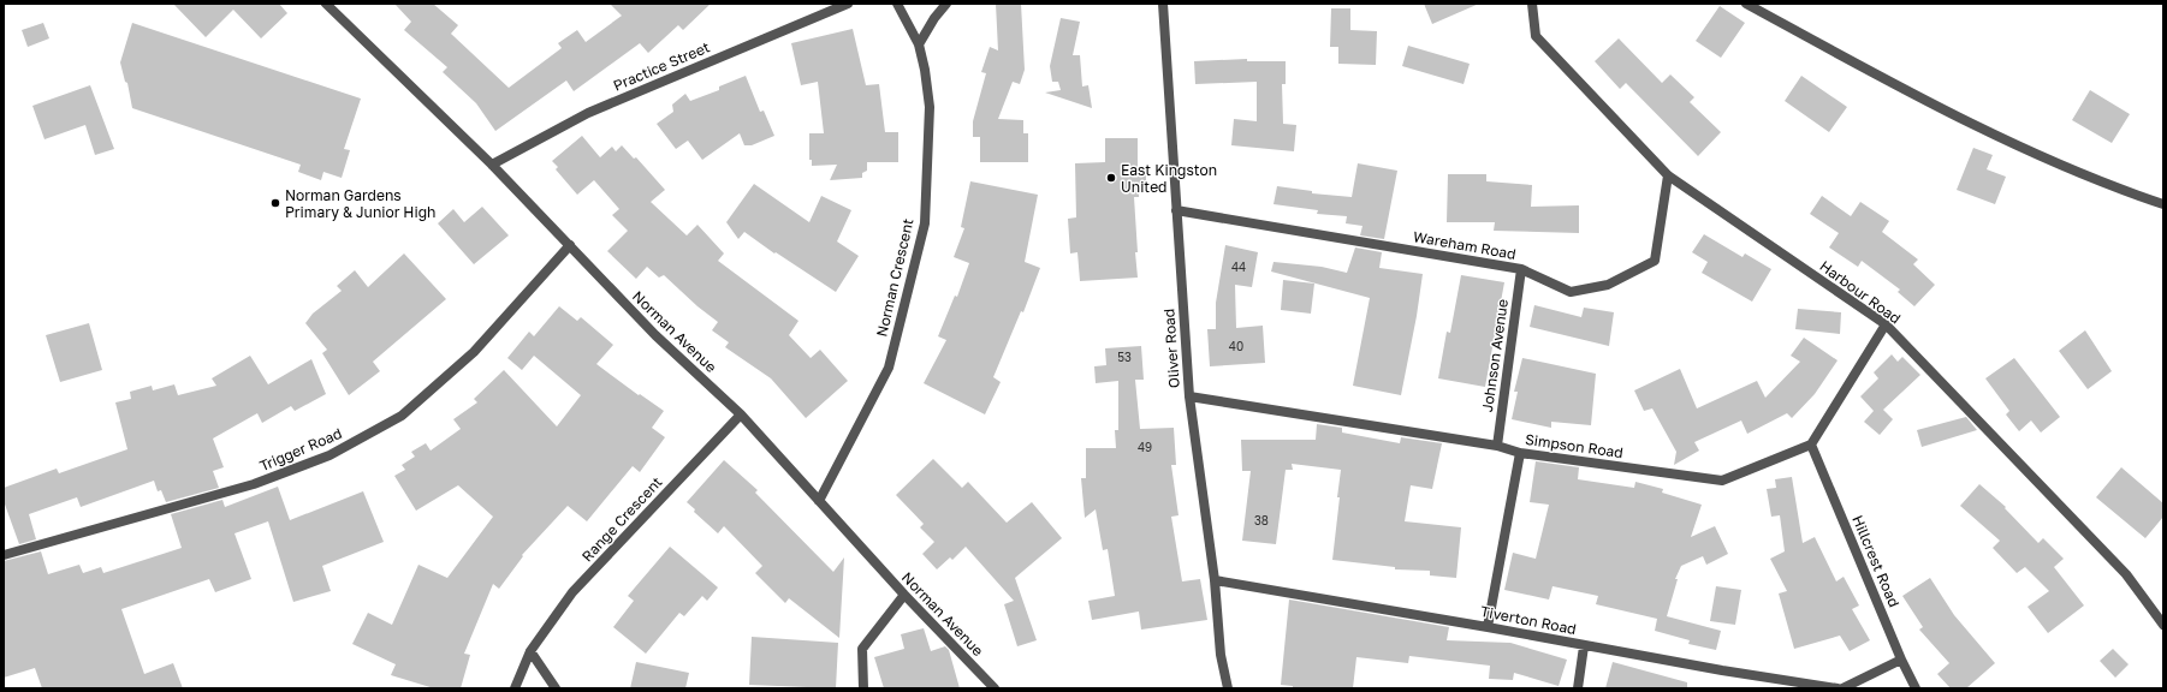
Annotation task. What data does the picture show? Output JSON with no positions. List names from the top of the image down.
{
  "streets": {
    "street": [
      "Practice Street",
      "Wareham Road",
      "Norman Crescent",
      "Harbour Road",
      "Norman Avenue",
      "Oliver Road",
      "Johnson Avenue",
      "Simpson Road",
      "Trigger Road",
      "Range Crescent",
      "Hillcrest Road",
      "Tiverton Road"
    ]
  },
  "crossings": [
    ["Practice Street", "Norman Avenue"],
    ["Wareham Road", "Harbour Road"],
    ["Wareham Road", "Oliver Road"],
    ["Wareham Road", "Johnson Avenue"],
    ["Norman Crescent", "Norman Avenue"],
    ["Norman Avenue", "Trigger Road"],
    ["Norman Avenue", "Range Crescent"],
    ["Oliver Road", "Simpson Road"],
    ["Oliver Road", "Tiverton Road"],
    ["Johnson Avenue", "Simpson Road"],
    ["Simpson Road", "Hillcrest Road"]
  ],
  "places": ["East Kingston United", "Norman Gardens Primary & Junior High"],
  "house_numbers": [
    "44",
    "40",
    "53",
    "49",
    "38"
  ]
}
